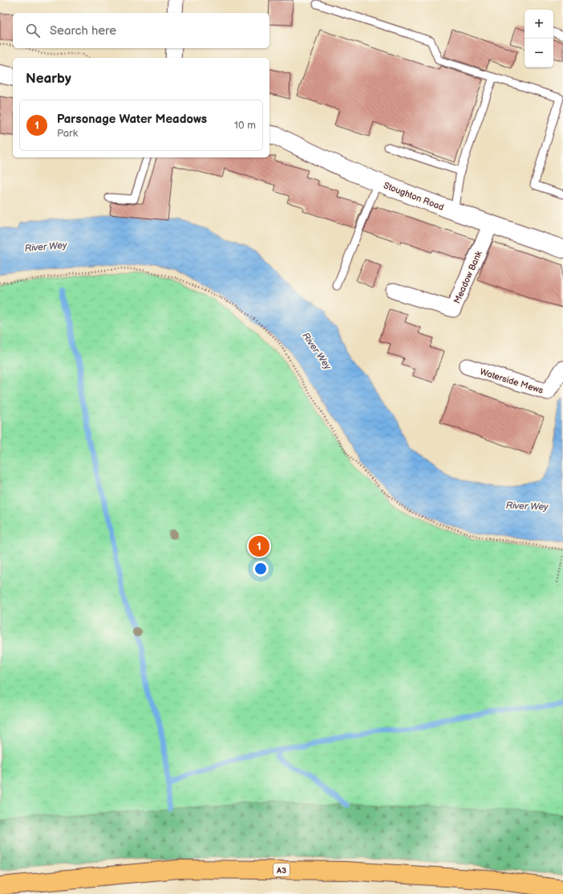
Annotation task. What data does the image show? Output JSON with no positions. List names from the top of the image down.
{
  "streets": {
    "highway": ["A3"],
    "street": ["Stoughton Road", "Meadow Bank", "Waterside Mews"]
  },
  "crossings": [
    ["Stoughton Road", "Meadow Bank"]
  ],
  "water": ["River Wey"],
  "page": {
    "map_buttons": ["+", "−"],
    "search": "Search here",
    "heading": "Nearby",
    "list": [
      {
        "mark": "1",
        "name": "Parsonage Water Meadows",
        "note": "Park",
        "value": "10 m"
      }
    ],
    "pins": "1"
  }
}
